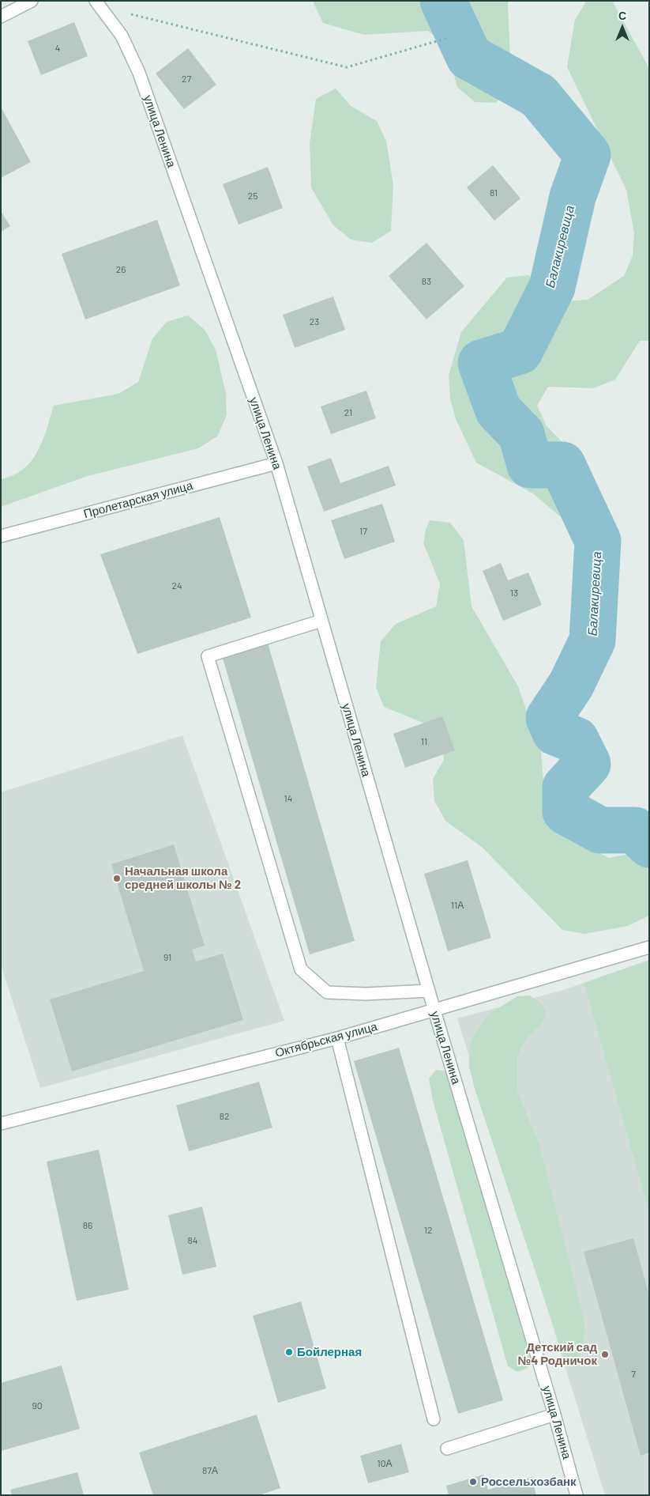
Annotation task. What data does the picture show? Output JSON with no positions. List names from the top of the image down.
{
  "streets": {
    "street": ["улица Ленина", "Пролетарская улица", "Октябрьская улица"]
  },
  "crossings": [
    ["улица Ленина", "Пролетарская улица"],
    ["улица Ленина", "Октябрьская улица"]
  ],
  "water": ["Балакиревица"],
  "places": [
    "Начальная школа средней школы № 2",
    "Бойлерная",
    "Детский сад №4 Родничок",
    "Россельхозбанк"
  ],
  "house_numbers": [
    "4",
    "27",
    "81",
    "25",
    "26",
    "83",
    "23",
    "21",
    "17",
    "24",
    "13",
    "11",
    "14",
    "11А",
    "91",
    "82",
    "86",
    "12",
    "84",
    "7",
    "90",
    "10А",
    "87А"
  ],
  "north": "top"
}
